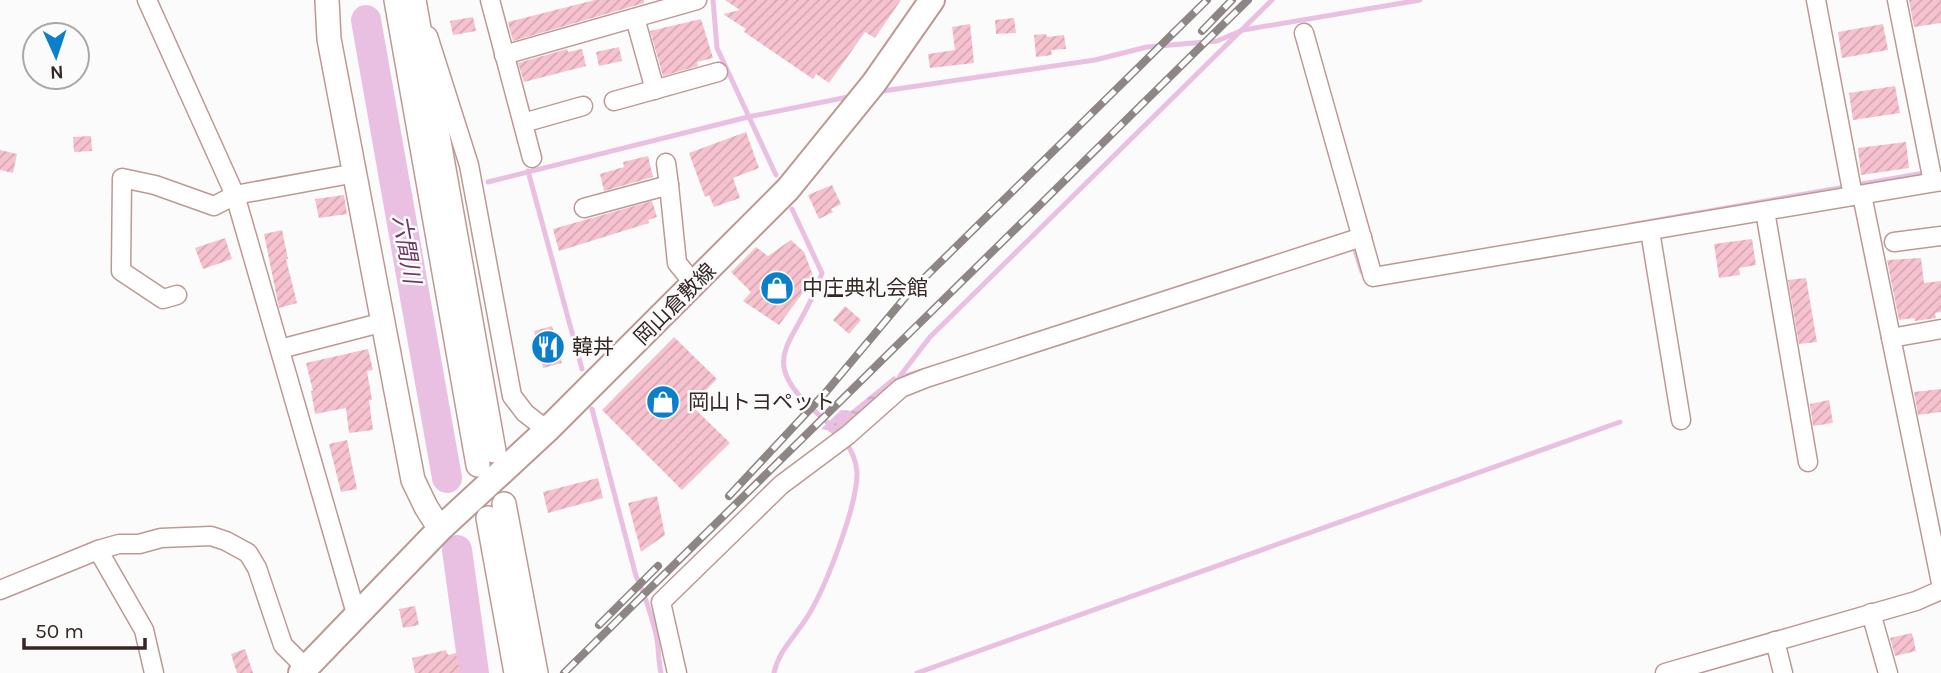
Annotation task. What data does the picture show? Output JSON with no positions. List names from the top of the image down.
{
  "streets": {
    "main road": ["岡山倉敷線"]
  },
  "water": ["六間川"],
  "places": {
    "shop": ["中庄典礼会館", "岡山トヨペット"],
    "restaurant": ["韓丼"]
  },
  "scale_bar": "50 m",
  "north": "bottom"
}
